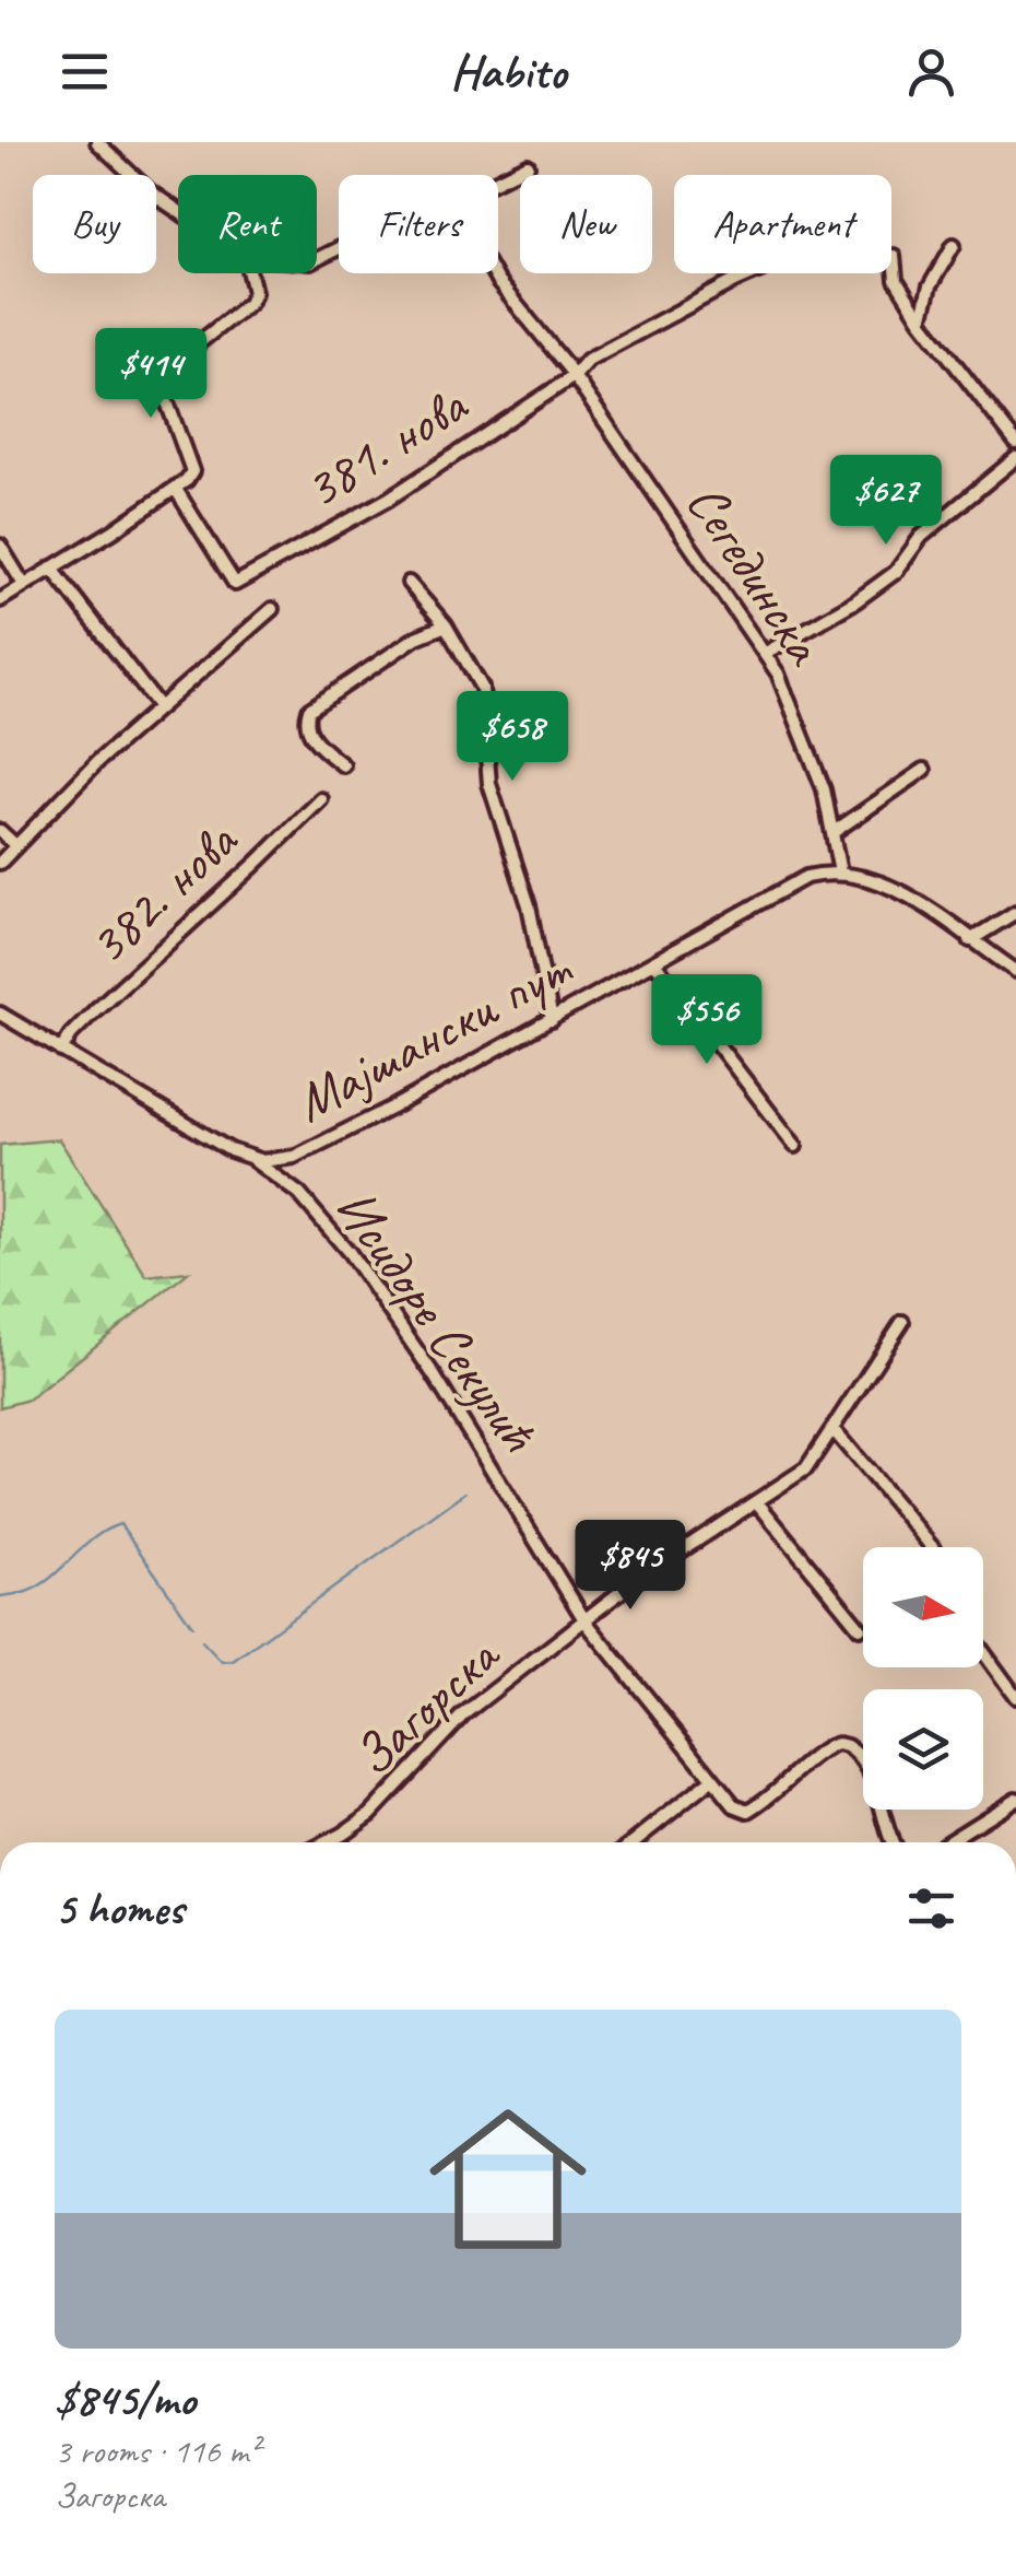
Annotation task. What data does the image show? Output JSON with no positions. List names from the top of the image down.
{
  "streets": {
    "street": [
      "381. нова",
      "Сегединска",
      "382. нова",
      "Мајшански пут",
      "Исидоре Секулић",
      "Загорска"
    ]
  },
  "crossings": [
    ["381. нова", "Сегединска"],
    ["Сегединска", "Мајшански пут"],
    ["382. нова", "Мајшански пут"],
    ["Мајшански пут", "Исидоре Секулић"],
    ["Исидоре Секулић", "Загорска"]
  ],
  "north": "right",
  "page": {
    "header": "Habito",
    "chip": [
      "Buy",
      "Rent",
      "Filters",
      "New",
      "Apartment"
    ],
    "price": [
      "$414",
      "$627",
      "$658",
      "$556",
      "$845"
    ],
    "heading": "5 homes",
    "list": [
      {
        "name": "$845/mo",
        "note": "3 rooms · 116 m² · Загорска"
      }
    ]
  }
}
